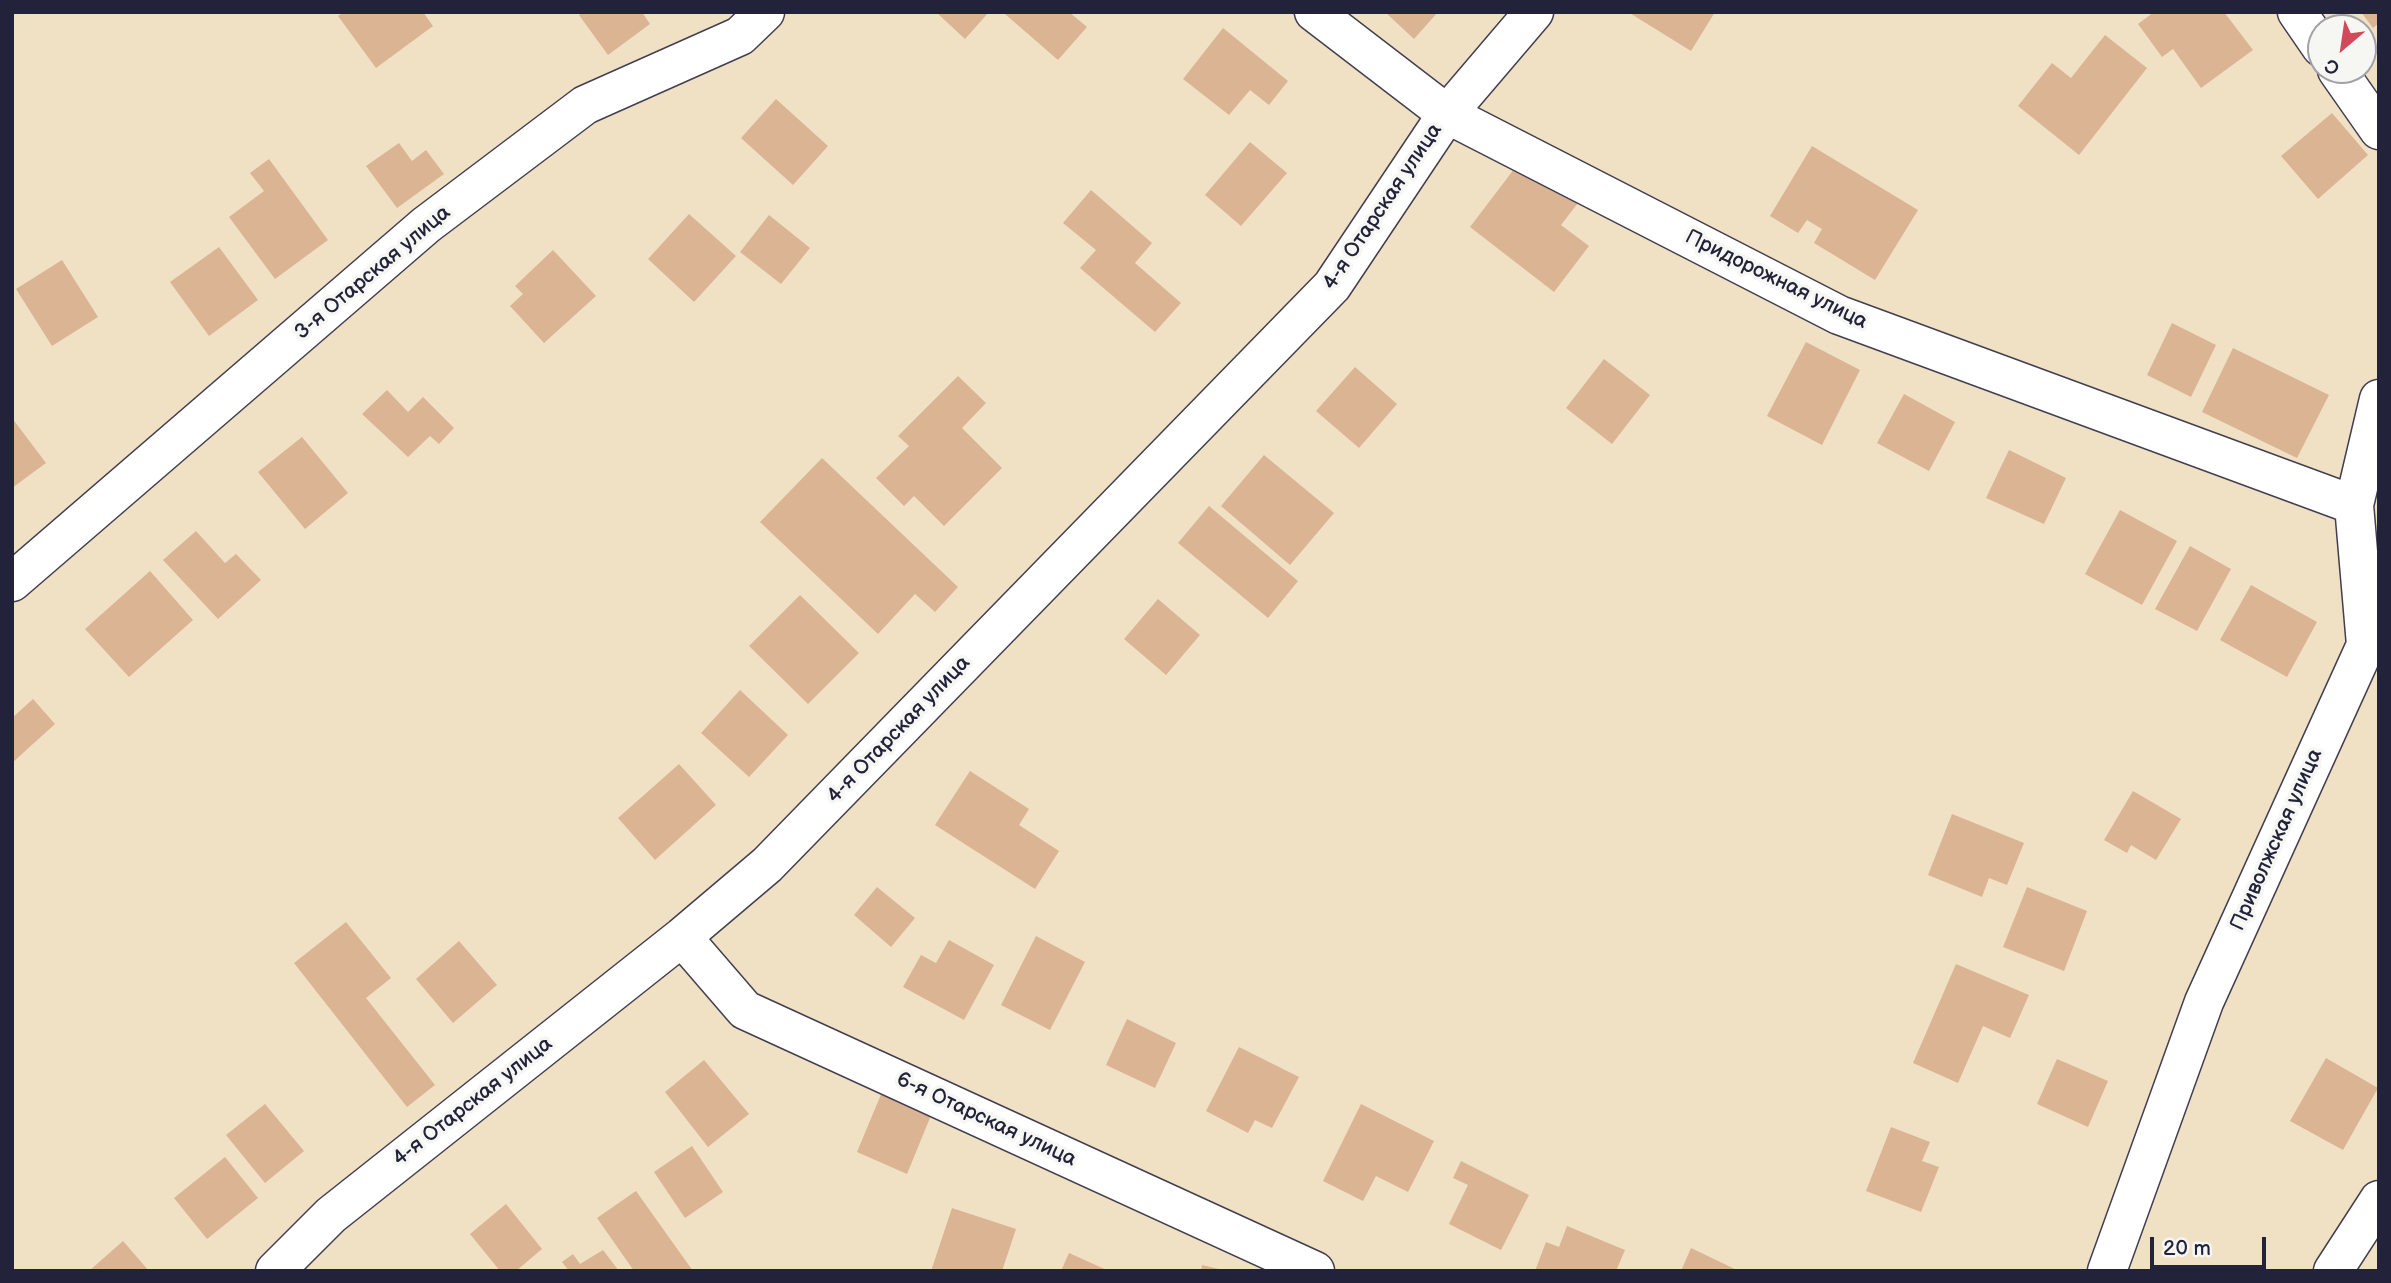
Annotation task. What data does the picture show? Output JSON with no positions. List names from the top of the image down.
{
  "streets": {
    "street": [
      "4-я Отарская улица",
      "3-я Отарская улица",
      "Придорожная улица",
      "Приволжская улица",
      "6-я Отарская улица"
    ]
  },
  "crossings": [
    ["4-я Отарская улица", "Придорожная улица"],
    ["4-я Отарская улица", "6-я Отарская улица"],
    ["Придорожная улица", "Приволжская улица"]
  ],
  "scale_bar": "20 m",
  "north": "bottom left"
}
